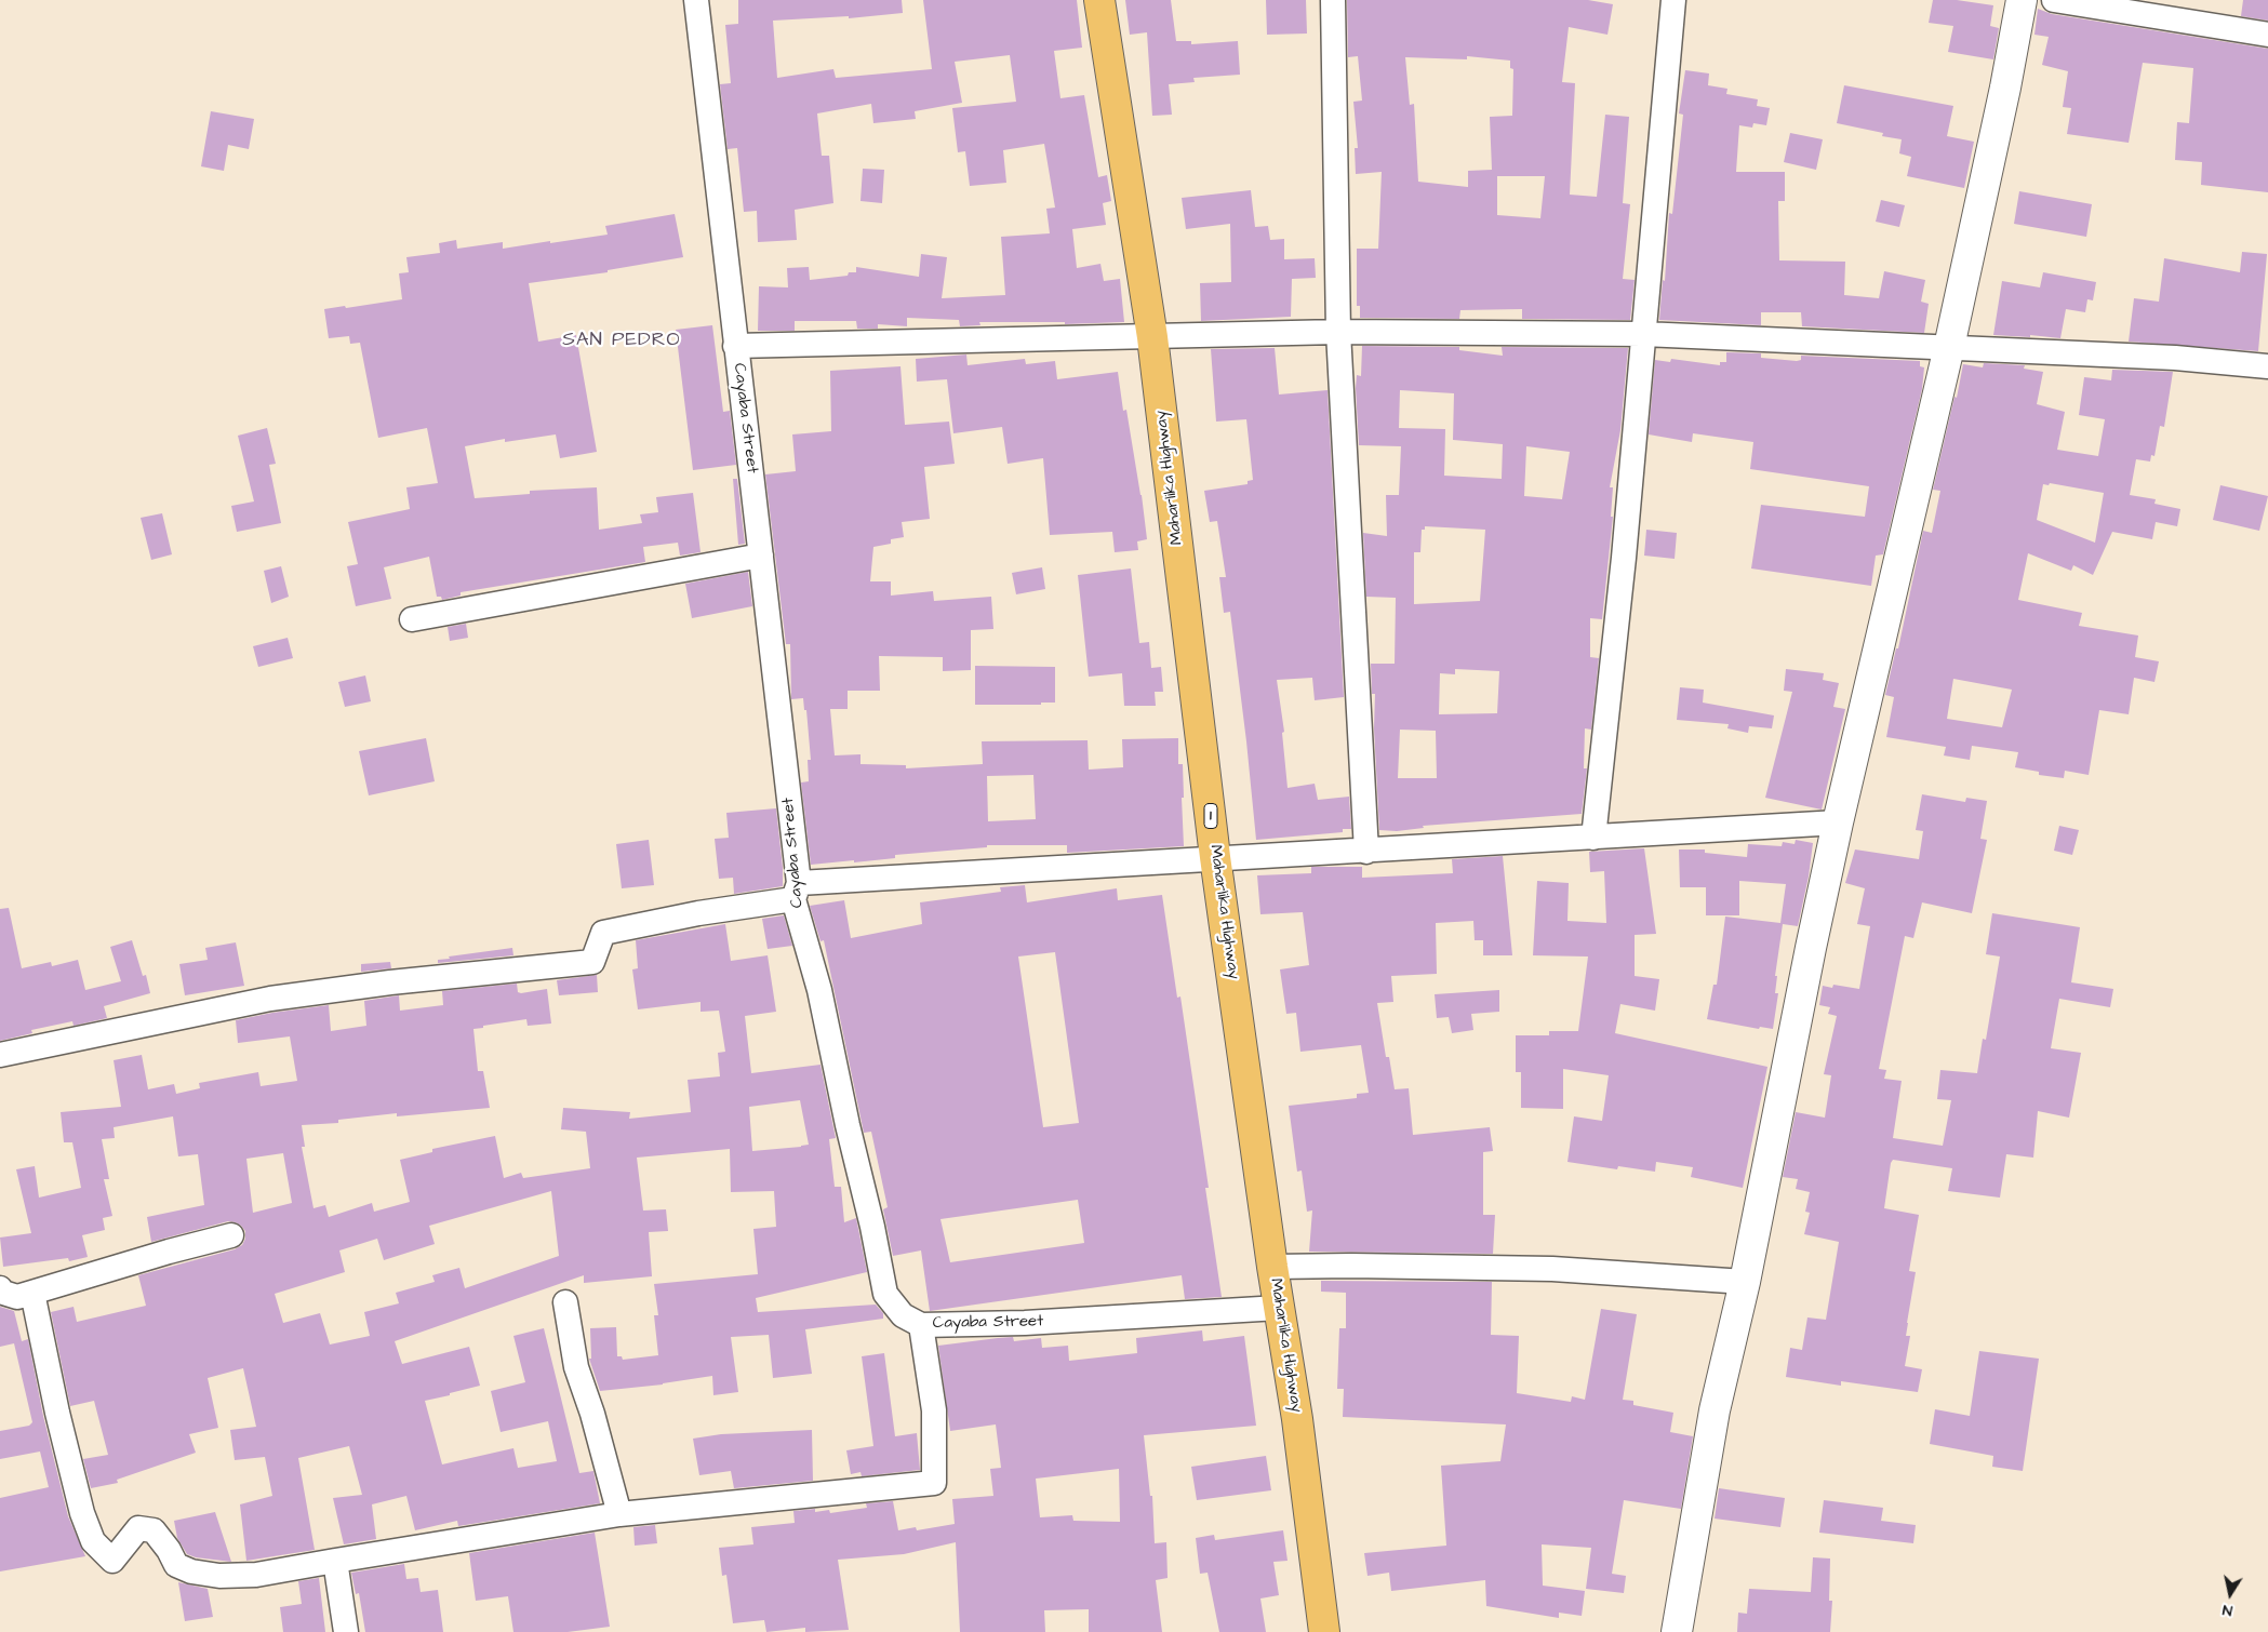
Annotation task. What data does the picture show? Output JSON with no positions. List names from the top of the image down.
{
  "streets": {
    "main road": ["Maharlika Highway", "1"],
    "street": ["Cayaba Street"]
  },
  "crossings": [
    ["Cayaba Street", "Maharlika Highway"]
  ],
  "districts": ["SAN PEDRO"],
  "north": "bottom"
}
